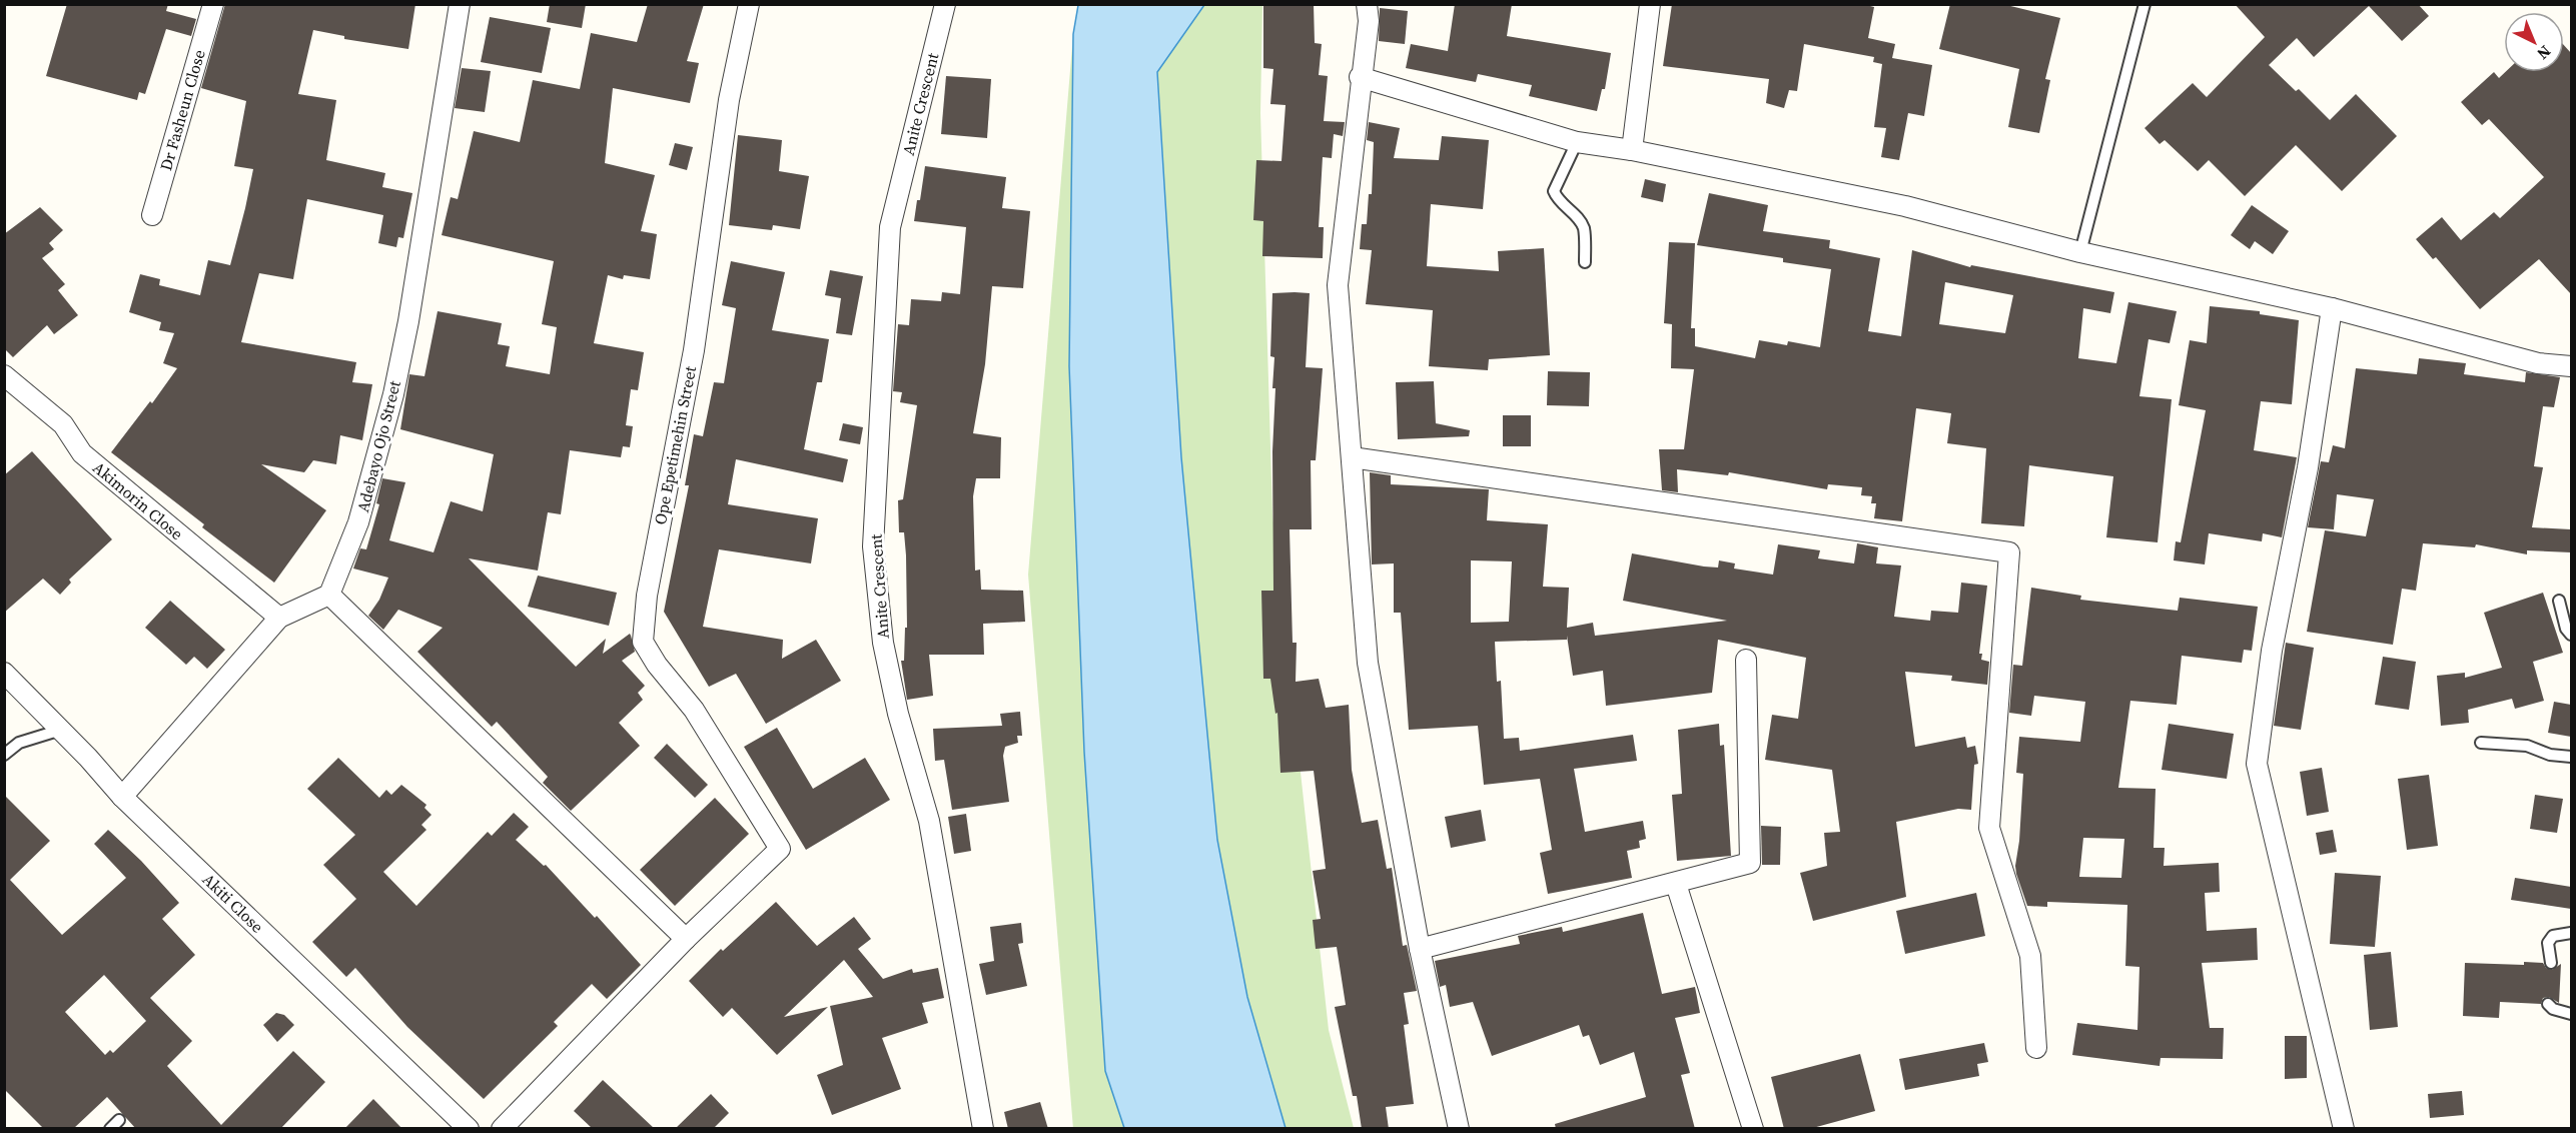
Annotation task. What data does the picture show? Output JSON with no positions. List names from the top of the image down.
{
  "streets": {
    "street": [
      "Anite Crescent",
      "Dr Fasheun Close",
      "Ope Epetimehin Street",
      "Adebayo Ojo Street",
      "Akimorin Close",
      "Akiti Close"
    ]
  },
  "north": "bottom right"
}
